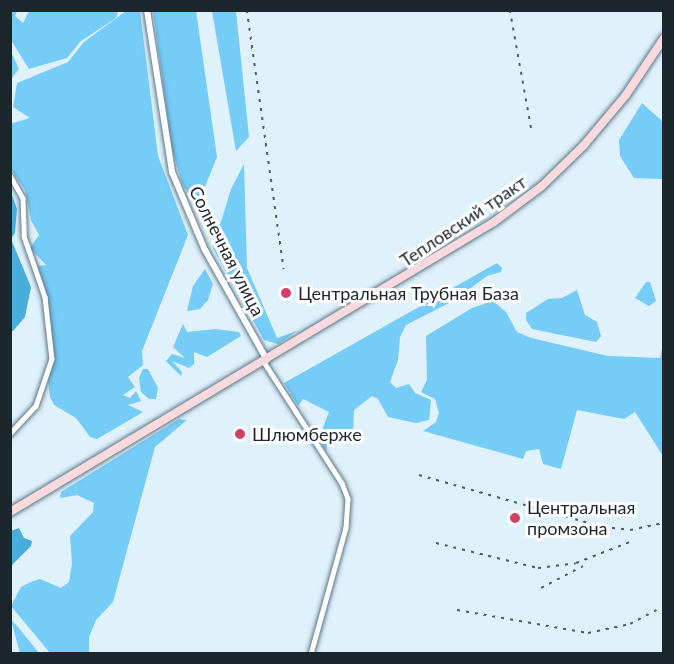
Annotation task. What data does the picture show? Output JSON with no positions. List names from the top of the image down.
{
  "streets": {
    "main road": ["Тепловский тракт"],
    "street": ["Солнечная улица"]
  },
  "crossings": [
    ["Тепловский тракт", "Солнечная улица"]
  ],
  "places": ["Центральная Трубная База", "Шлюмберже", "Центральная промзона"]
}
